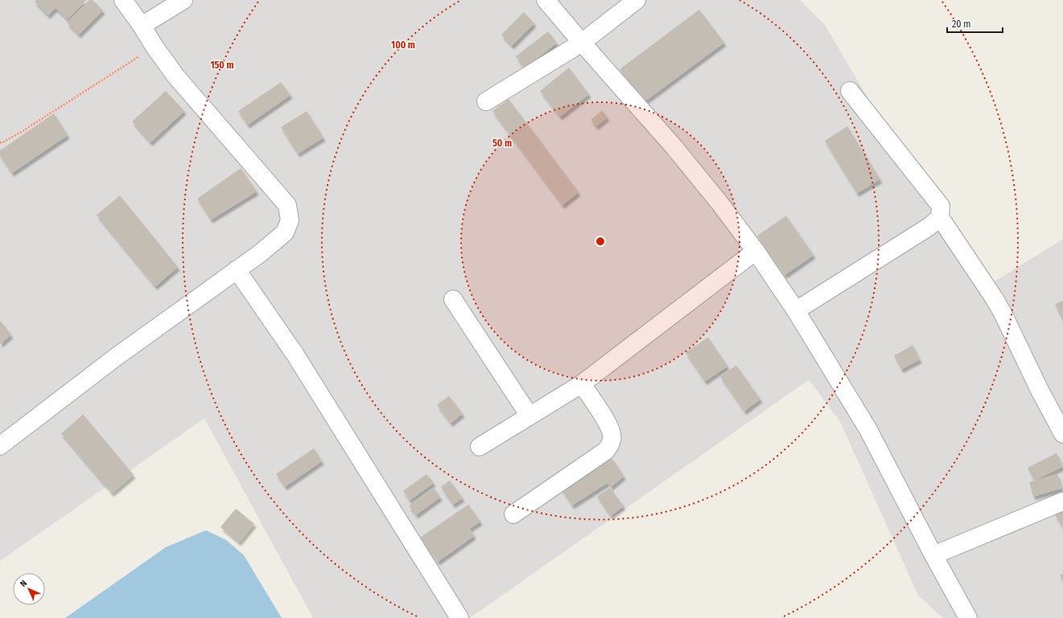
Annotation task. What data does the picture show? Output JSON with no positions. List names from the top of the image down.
{
  "scale_bar": "20 m",
  "north": "top left",
  "rings": ["100 m", "150 m", "50 m"]
}
